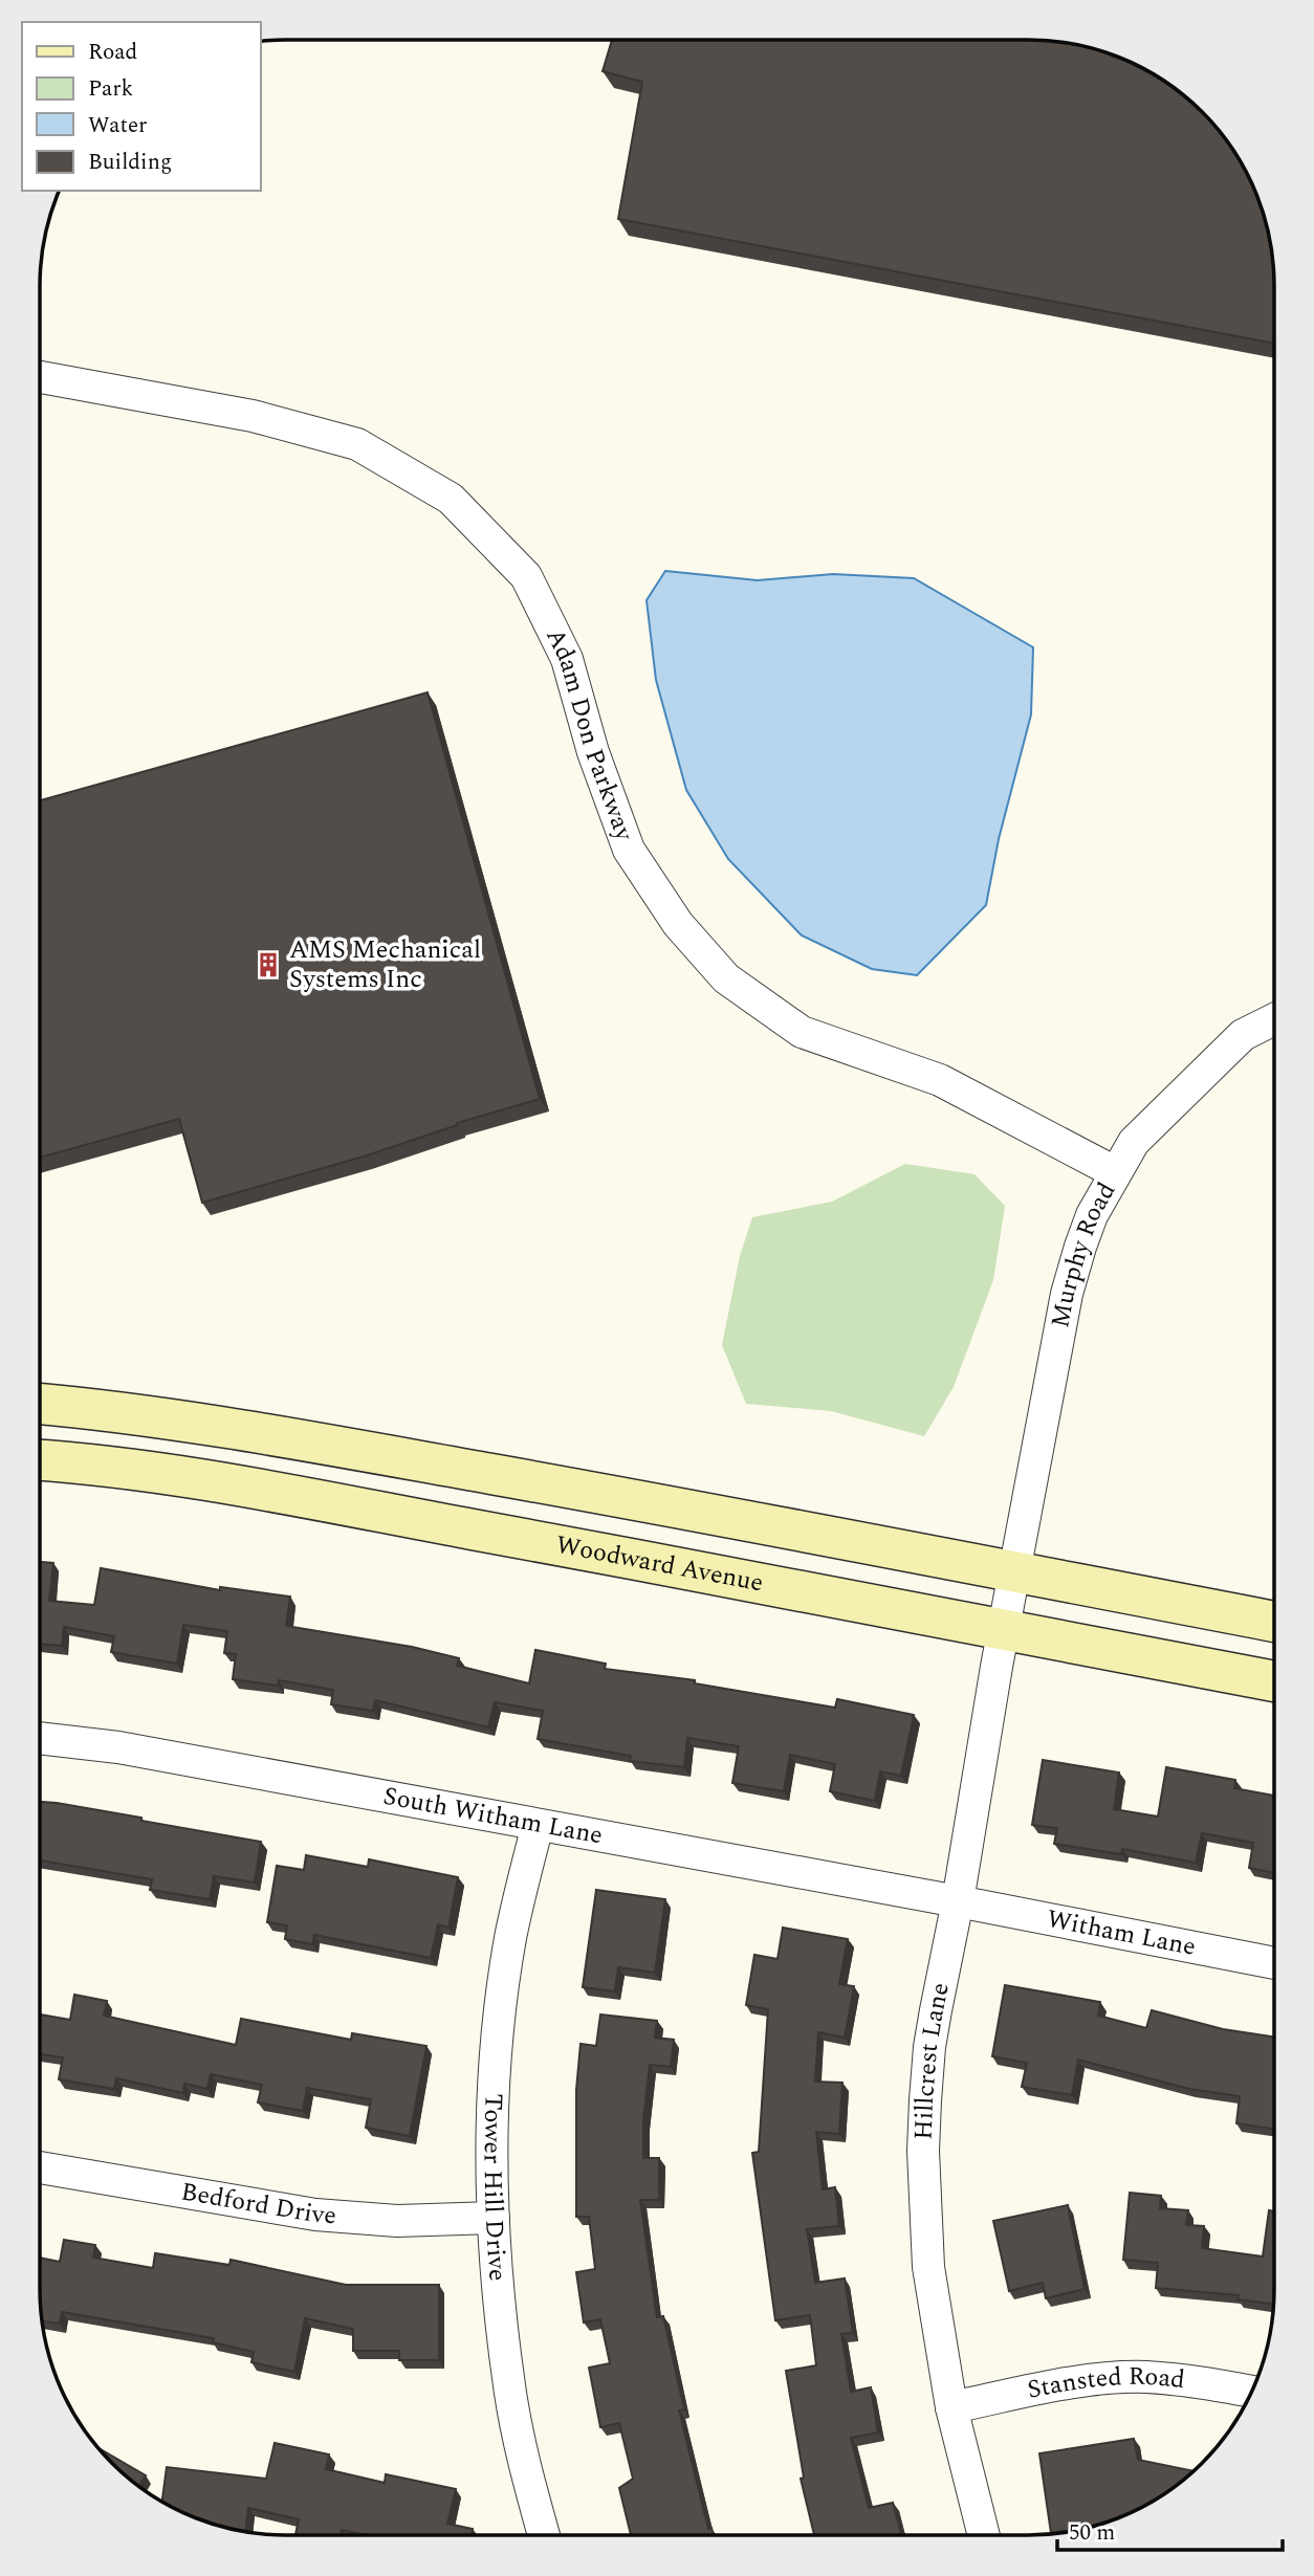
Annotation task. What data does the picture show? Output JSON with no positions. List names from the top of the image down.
{
  "streets": {
    "street": [
      "Adam Don Parkway",
      "Murphy Road",
      "Woodward Avenue",
      "South Witham Lane",
      "Witham Lane",
      "Hillcrest Lane",
      "Tower Hill Drive",
      "Bedford Drive",
      "Stansted Road"
    ]
  },
  "crossings": [
    ["Adam Don Parkway", "Murphy Road"],
    ["Murphy Road", "Hillcrest Lane"],
    ["Woodward Avenue", "Hillcrest Lane"],
    ["South Witham Lane", "Witham Lane"],
    ["South Witham Lane", "Hillcrest Lane"],
    ["South Witham Lane", "Tower Hill Drive"],
    ["Witham Lane", "Hillcrest Lane"],
    ["Hillcrest Lane", "Stansted Road"],
    ["Tower Hill Drive", "Bedford Drive"]
  ],
  "places": {
    "building": ["AMS Mechanical Systems Inc"]
  },
  "legend": [
    "Road",
    "Park",
    "Water",
    "Building"
  ],
  "scale_bar": "50 m"
}
